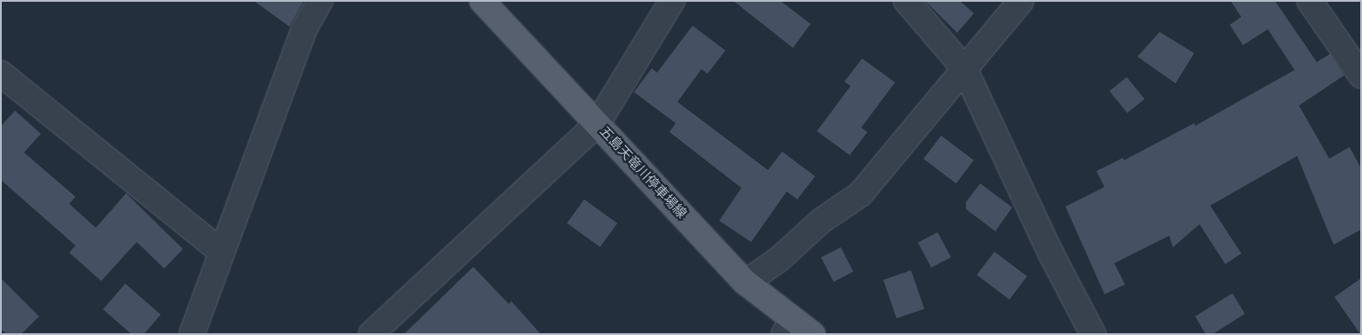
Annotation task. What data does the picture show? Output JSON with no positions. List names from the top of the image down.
{
  "streets": {
    "main road": ["五島天竜川停車場線"]
  }
}
